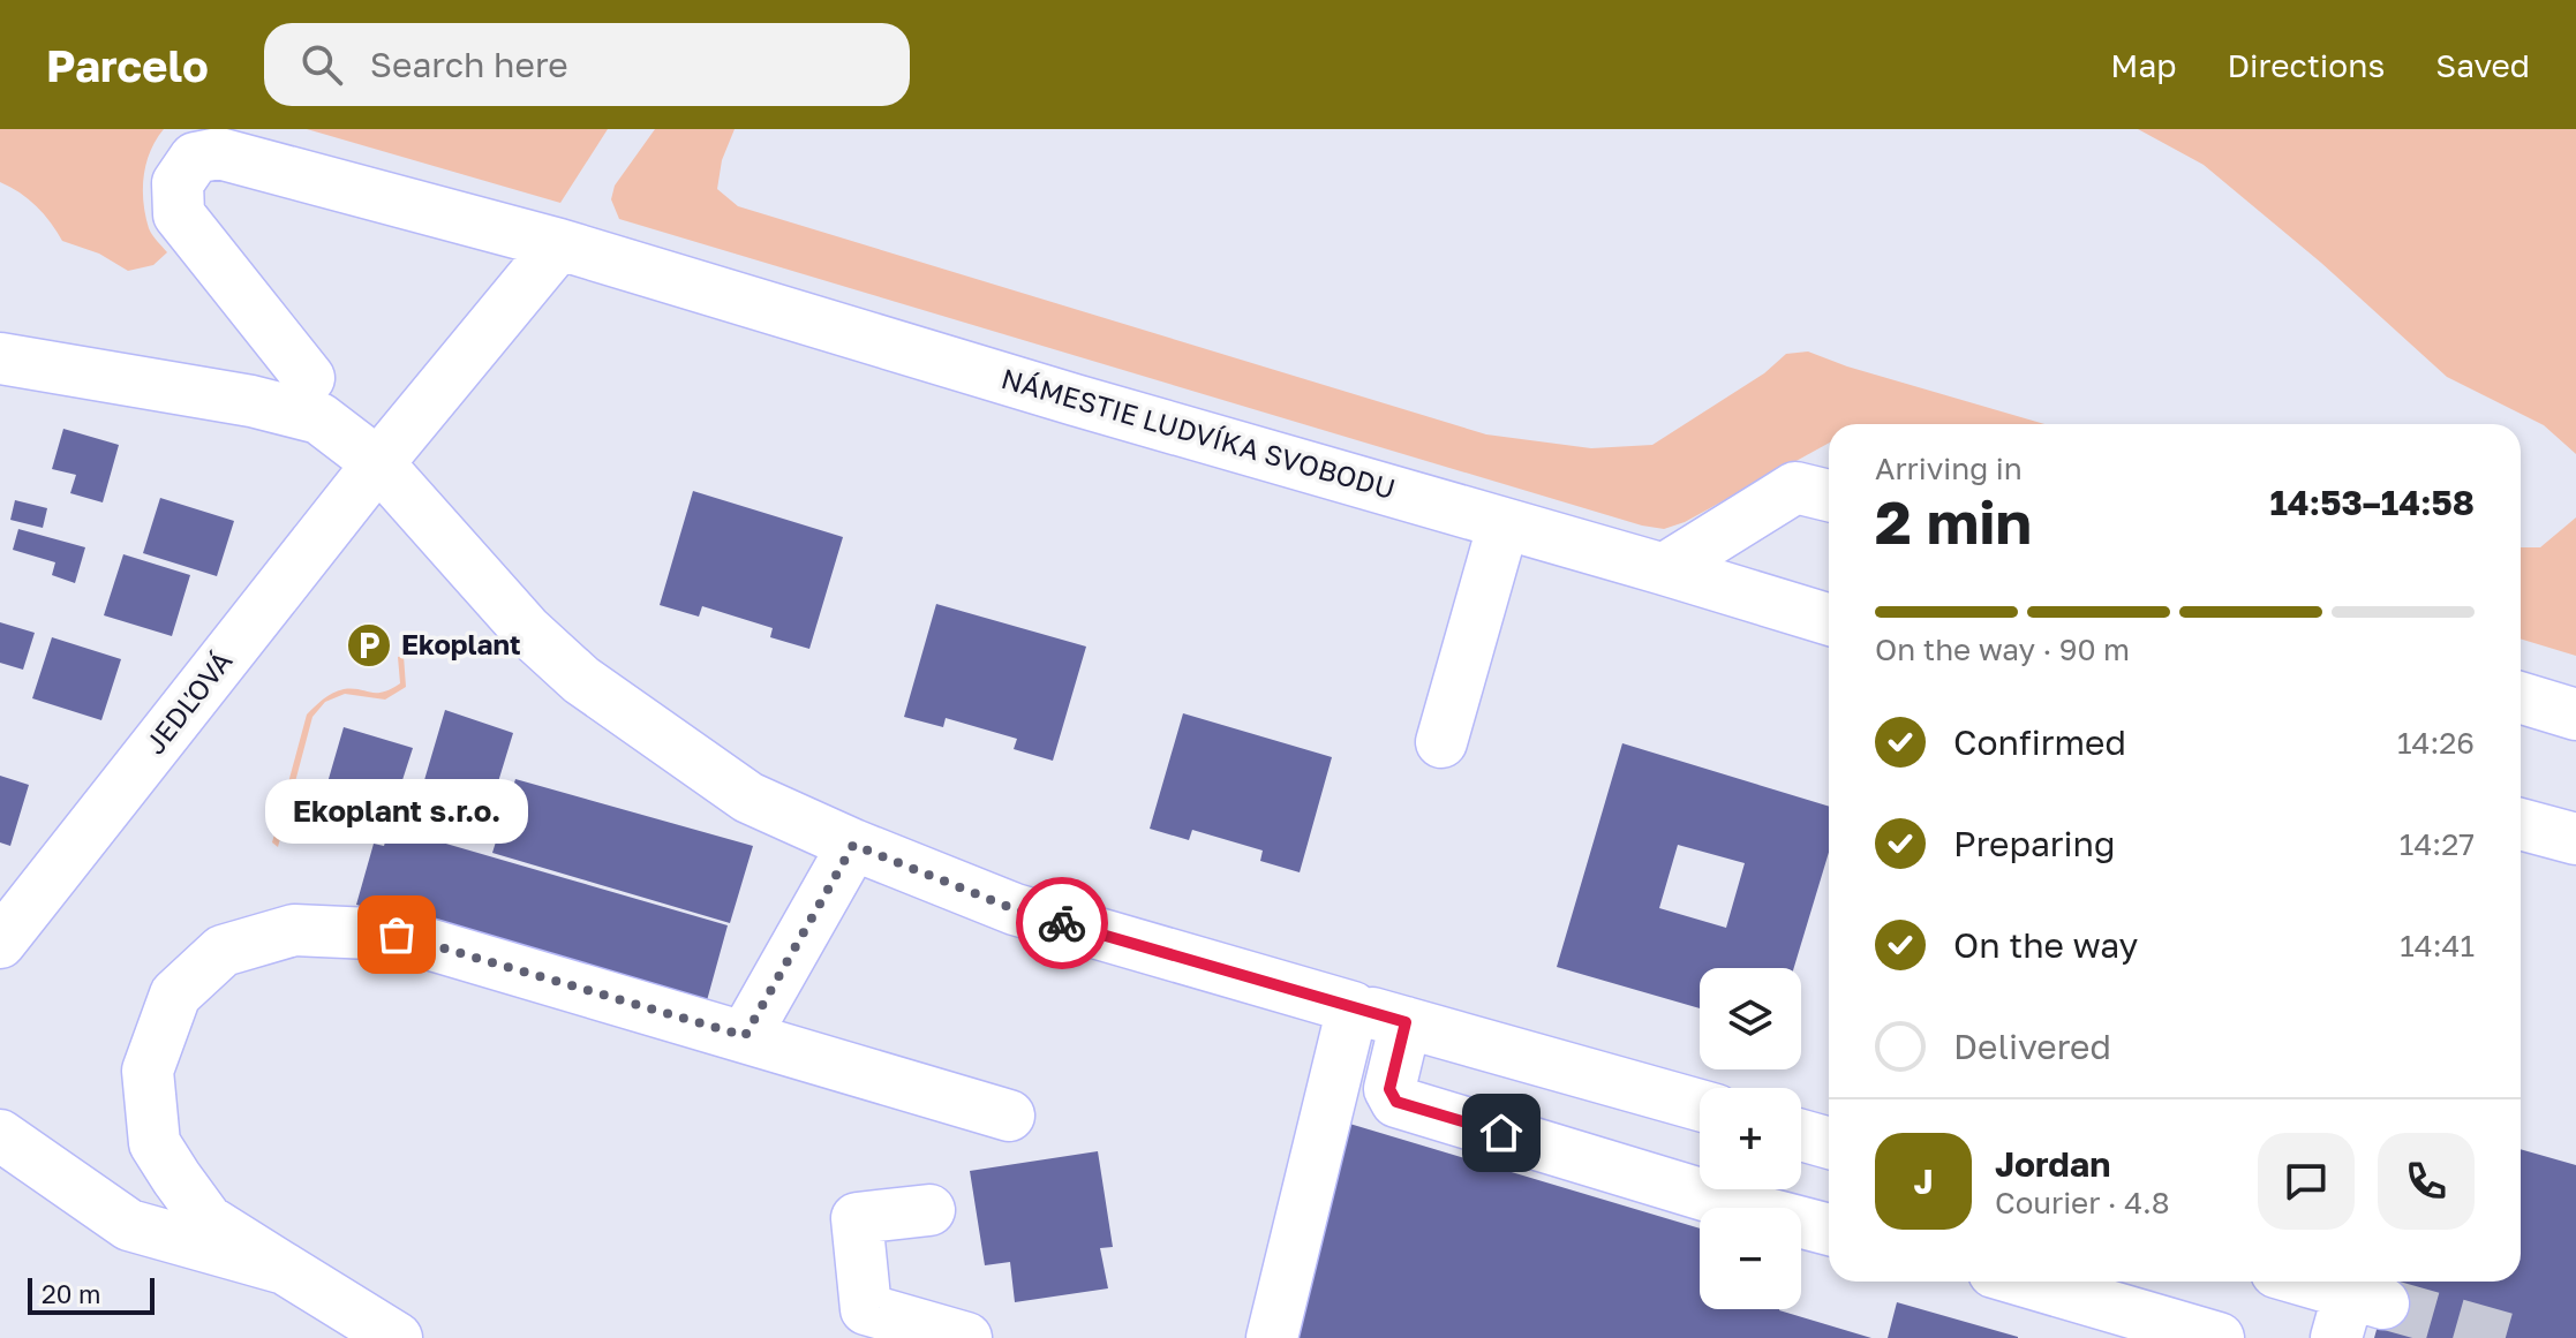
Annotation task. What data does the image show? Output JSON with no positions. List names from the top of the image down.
{
  "streets": {
    "street": ["NÁMESTIE LUDVÍKA SVOBODU", "JEDĽOVÁ"]
  },
  "crossings": [
    ["NÁMESTIE LUDVÍKA SVOBODU", "JEDĽOVÁ"]
  ],
  "places": {
    "parking": ["Ekoplant"],
    "other": ["Ekoplant s.r.o."]
  },
  "scale_bar": "20 m",
  "page": {
    "header": "Parcelo",
    "search": "Search here",
    "nav": ["Map", "Directions", "Saved"],
    "heading": ["2 min", "Arriving in", "14:53–14:58"],
    "panel": ["Jordan", "Courier · 4.8"],
    "bar": "On the way · 90 m",
    "list": [
      ["Confirmed", "14:26"],
      ["Preparing", "14:27"],
      ["On the way", "14:41"],
      "Delivered"
    ],
    "bubble": "Ekoplant s.r.o.",
    "map_buttons": ["+", "−"],
    "round": "J",
    "scale": "20 m"
  }
}
